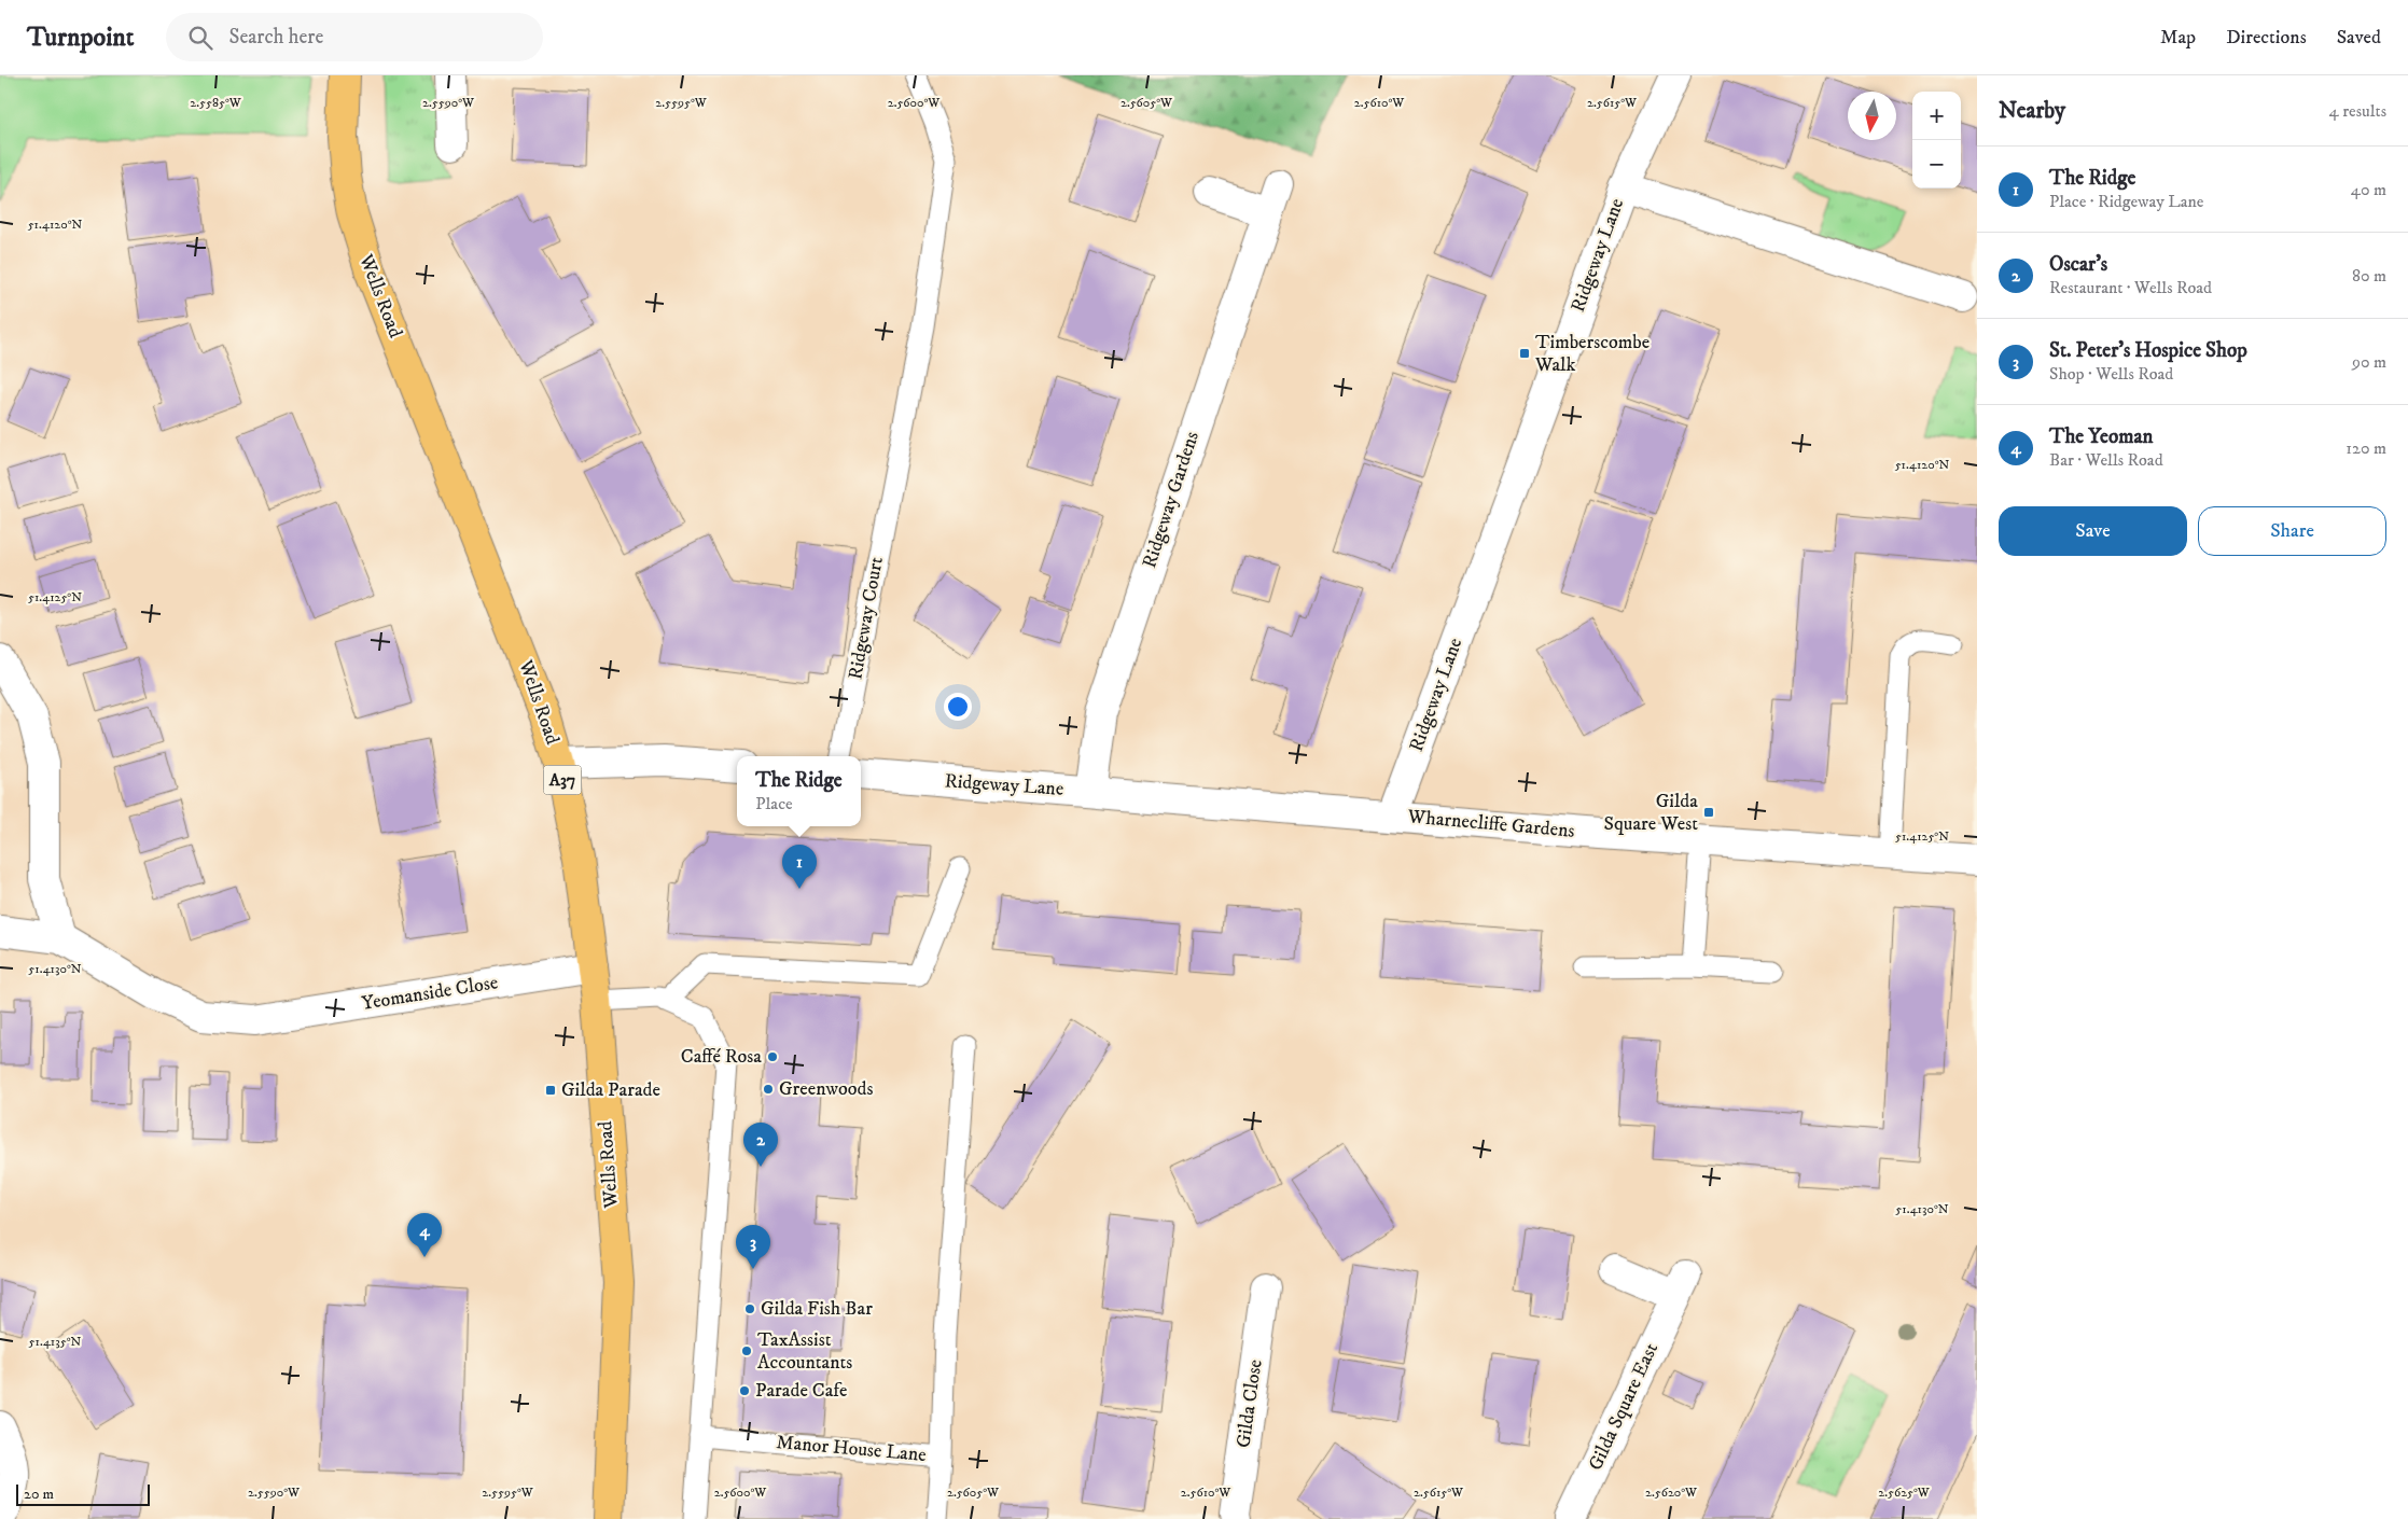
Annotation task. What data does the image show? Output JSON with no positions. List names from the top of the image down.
{
  "streets": {
    "highway": ["Wells Road", "A37"],
    "street": [
      "Ridgeway Lane",
      "Ridgeway Gardens",
      "Wharnecliffe Gardens",
      "Yeomanside Close",
      "Gilda Close",
      "Gilda Square East"
    ],
    "lane": ["Ridgeway Court", "Manor House Lane"]
  },
  "crossings": [
    ["Ridgeway Lane", "Ridgeway Gardens"],
    ["Ridgeway Lane", "Wharnecliffe Gardens"],
    ["Wells Road", "Yeomanside Close"]
  ],
  "places": {
    "transit": ["Timberscombe Walk", "Gilda Square West", "Gilda Parade"],
    "other": [
      "Caffé Rosa",
      "Greenwoods",
      "Gilda Fish Bar",
      "TaxAssist Accountants",
      "Parade Cafe"
    ]
  },
  "scale_bar": "20 m",
  "north": "bottom",
  "page": {
    "header": "Turnpoint",
    "search": "Search here",
    "nav": ["Map", "Directions", "Saved"],
    "heading": ["Nearby", "4 results"],
    "map_buttons": ["+", "−"],
    "list": [
      {
        "mark": "1",
        "name": "The Ridge",
        "note": "Place · Ridgeway Lane",
        "value": "40 m"
      },
      {
        "mark": "2",
        "name": "Oscar's",
        "note": "Restaurant · Wells Road",
        "value": "80 m"
      },
      {
        "mark": "3",
        "name": "St. Peter's Hospice Shop",
        "note": "Shop · Wells Road",
        "value": "90 m"
      },
      {
        "mark": "4",
        "name": "The Yeoman",
        "note": "Bar · Wells Road",
        "value": "120 m"
      }
    ],
    "buttons": ["Save", "Share"],
    "popup": ["The Ridge", "Place"],
    "pins": [
      "1",
      "2",
      "4",
      "3"
    ],
    "scale": "20 m"
  },
  "coordinates": [
    "2.5585°W",
    "2.5590°W",
    "2.5595°W",
    "2.5600°W",
    "2.5605°W",
    "2.5610°W",
    "2.5615°W",
    "51.4120°N",
    "51.4125°N",
    "51.4130°N",
    "51.4135°N",
    "2.5620°W",
    "2.5625°W"
  ]
}
